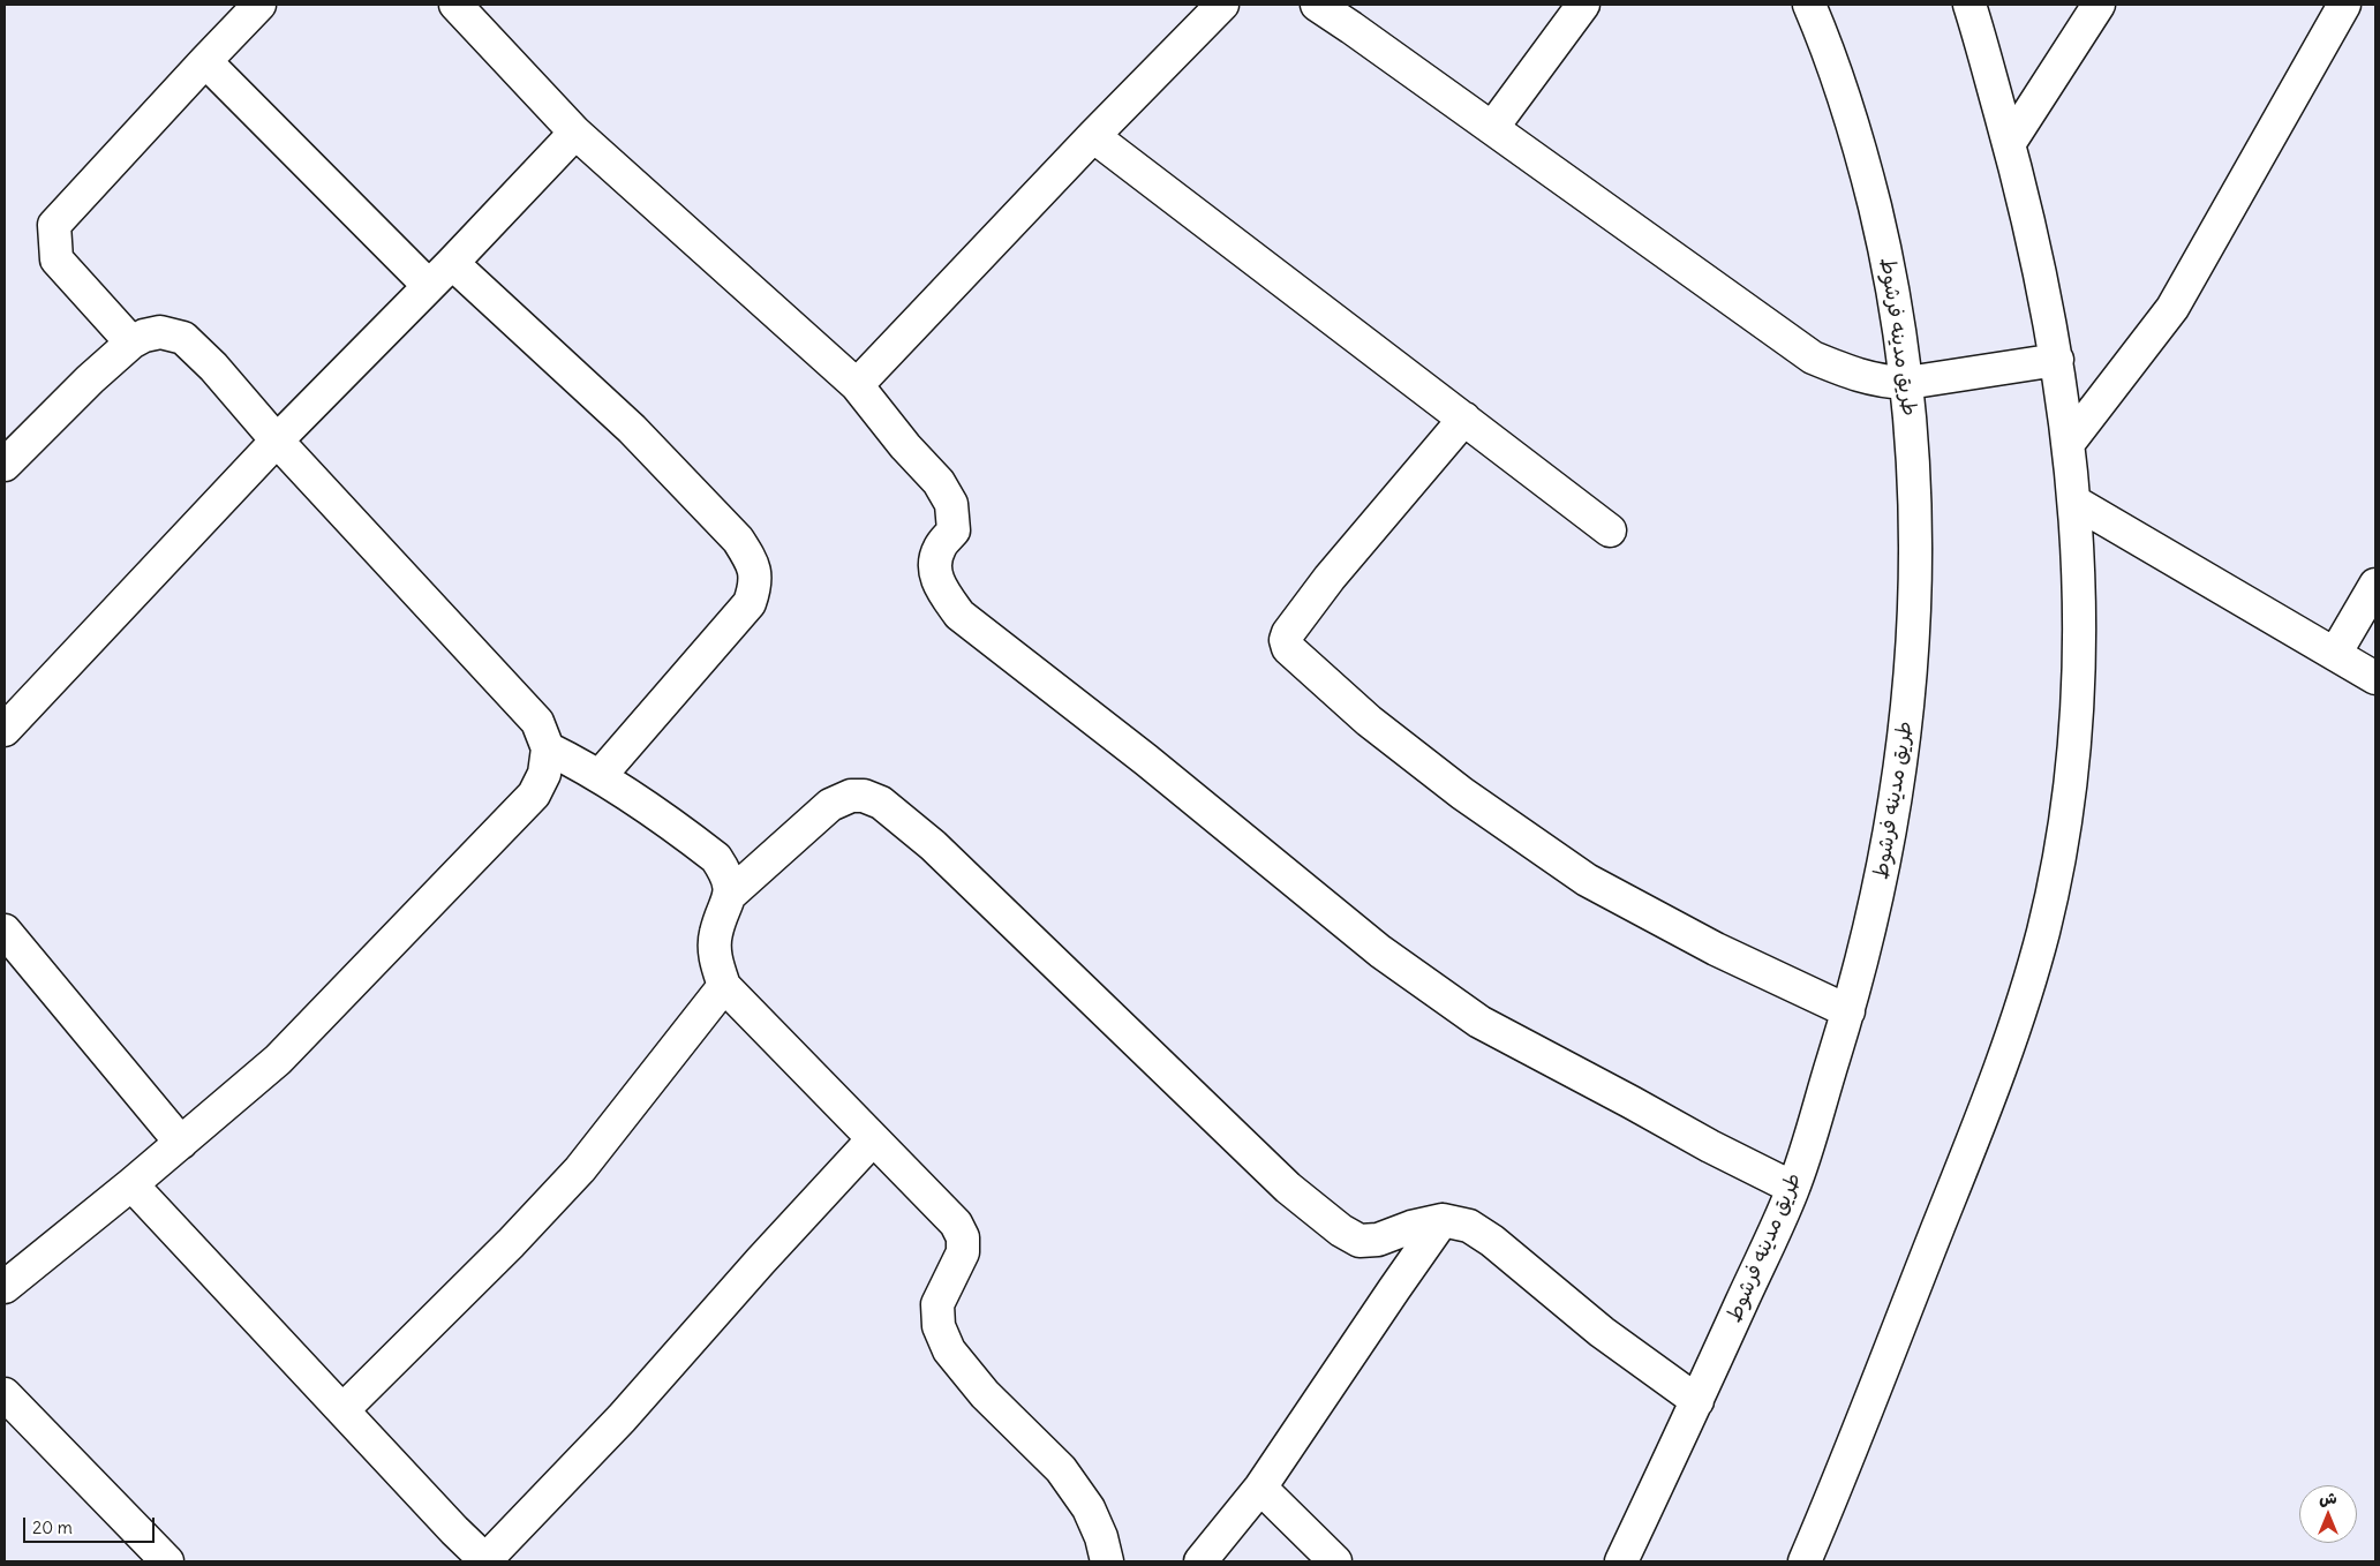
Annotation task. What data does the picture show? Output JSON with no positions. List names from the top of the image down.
{
  "streets": {
    "street": ["طريق مدينه فرشوط"]
  },
  "scale_bar": "20 m",
  "north": "top"
}
